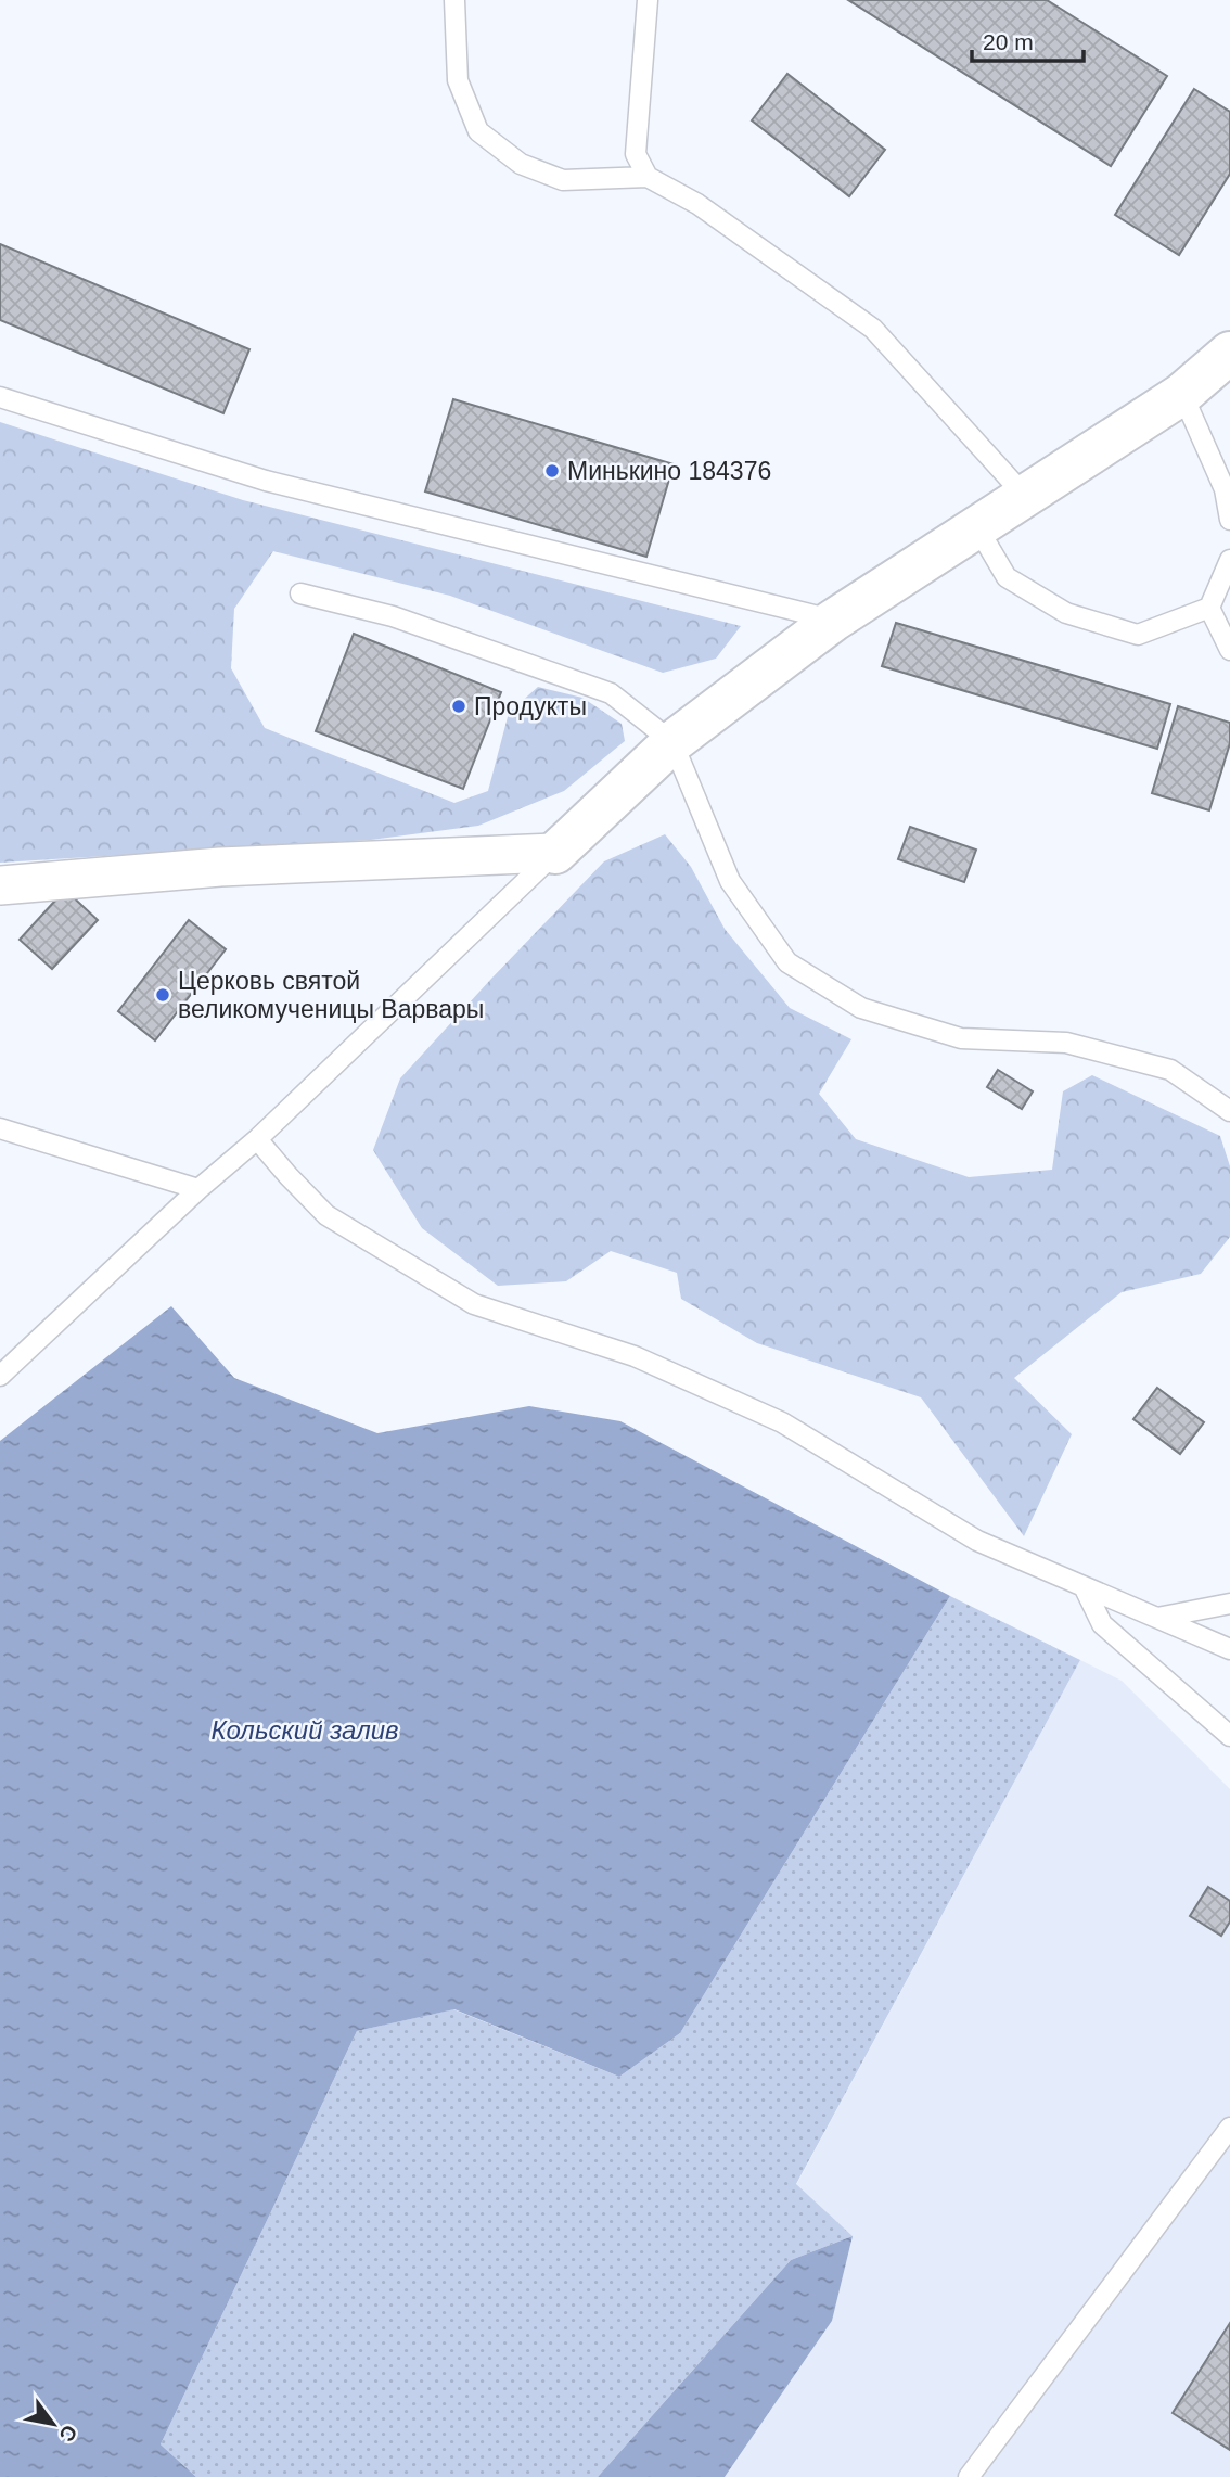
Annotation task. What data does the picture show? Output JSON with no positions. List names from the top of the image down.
{
  "water": ["Кольский залив"],
  "places": ["Минькино 184376", "Продукты", "Церковь святой великомученицы Варвары"],
  "scale_bar": "20 m",
  "north": "bottom right"
}
